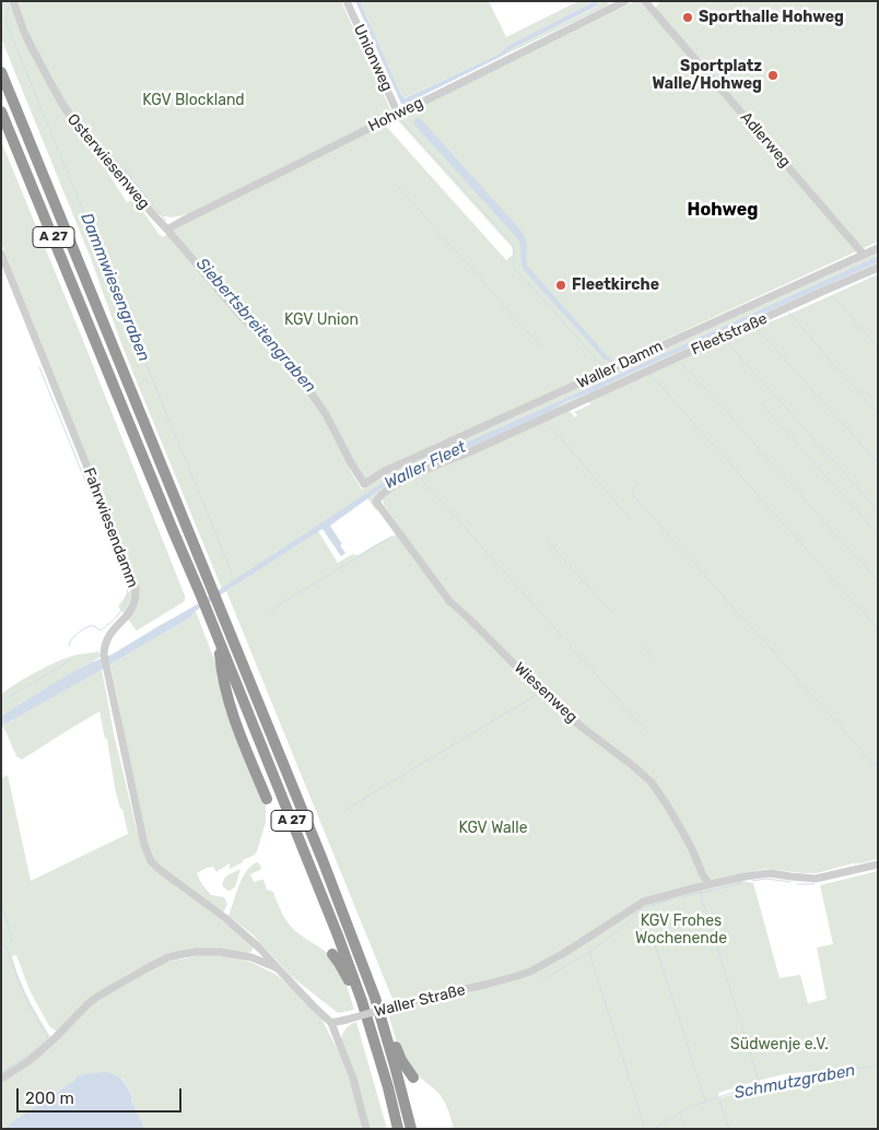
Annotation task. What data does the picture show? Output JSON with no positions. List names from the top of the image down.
{
  "streets": {
    "highway": ["A 27"],
    "street": [
      "Unionweg",
      "Hohweg",
      "Adlerweg",
      "Osterwiesenweg",
      "Fleetstraße",
      "Waller Damm",
      "Fahrwiesendamm",
      "Wiesenweg",
      "Waller Straße"
    ]
  },
  "crossings": [
    ["Unionweg", "Hohweg"],
    ["Hohweg", "Osterwiesenweg"],
    ["Adlerweg", "Waller Damm"],
    ["Osterwiesenweg", "Waller Damm"],
    ["Fleetstraße", "Wiesenweg"],
    ["Wiesenweg", "Waller Straße"]
  ],
  "districts": ["Hohweg"],
  "water": [
    "Dammwiesengraben",
    "Siebertsbreitengraben",
    "Waller Fleet",
    "Schmutzgraben"
  ],
  "parks": [
    "KGV Blockland",
    "KGV Union",
    "KGV Walle",
    "KGV Frohes Wochenende",
    "Südwenje e.V."
  ],
  "places": ["Sporthalle Hohweg", "Sportplatz Walle/Hohweg", "Fleetkirche"],
  "scale_bar": "200 m"
}
